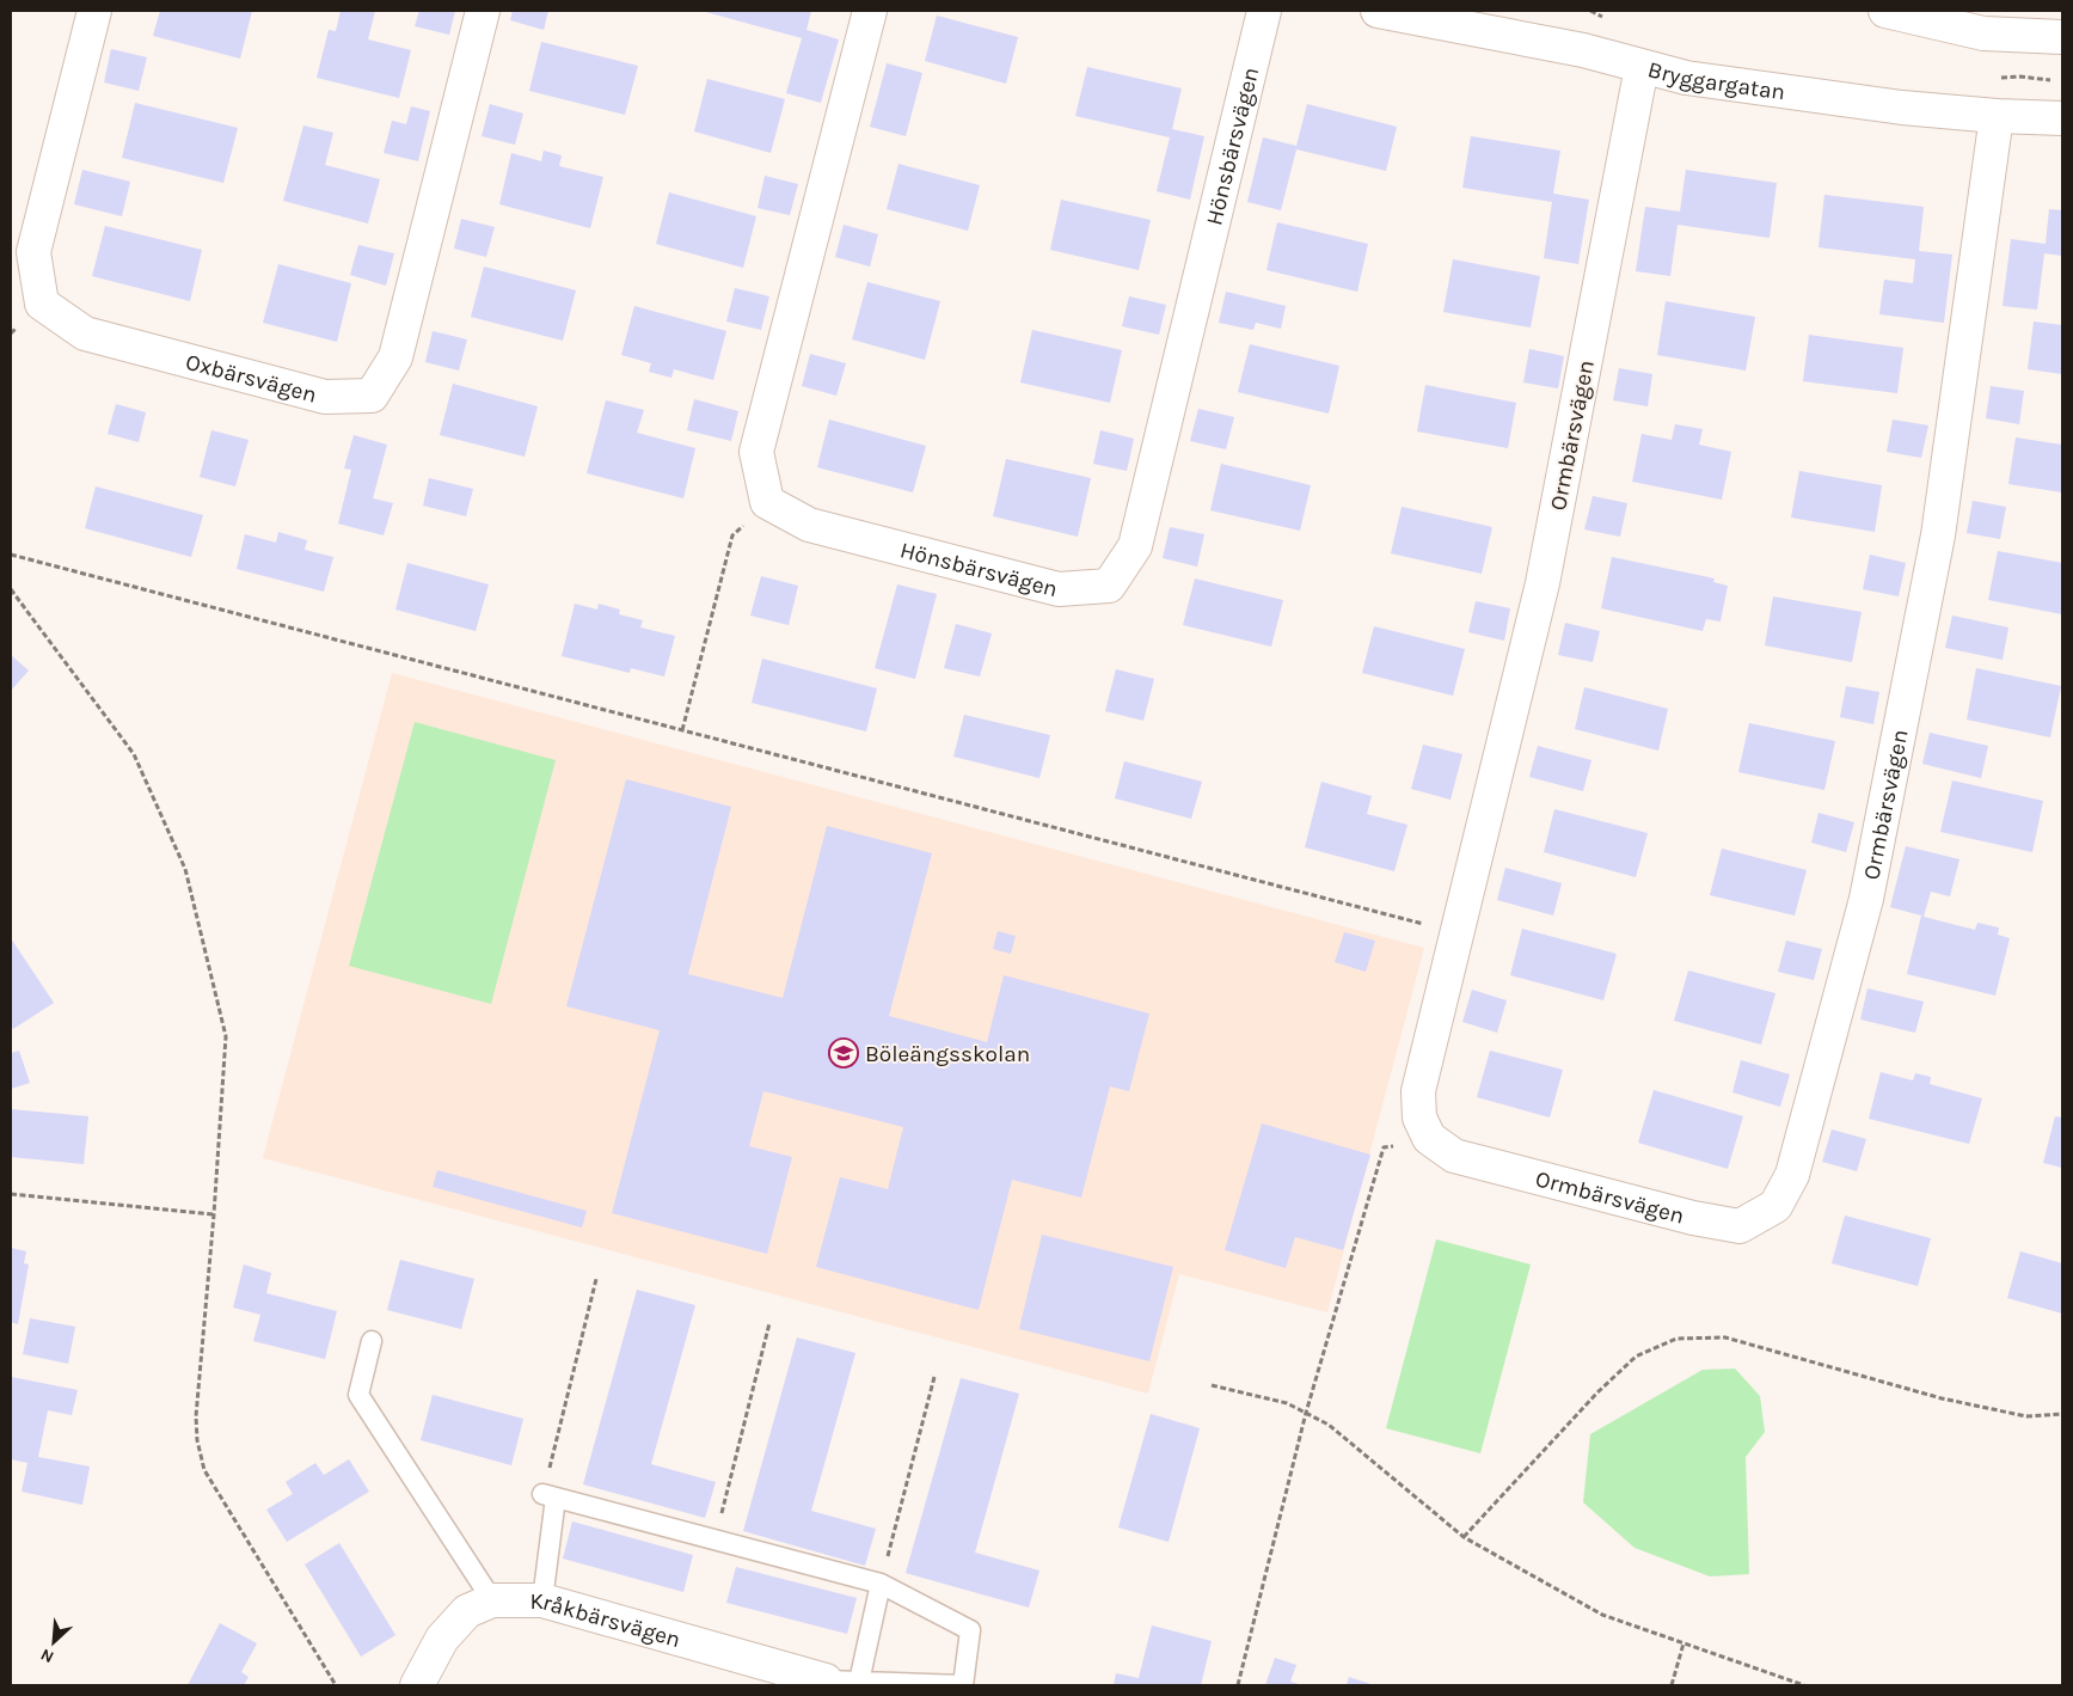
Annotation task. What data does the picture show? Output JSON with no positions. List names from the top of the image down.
{
  "streets": {
    "street": [
      "Bryggargatan",
      "Hönsbärsvägen",
      "Oxbärsvägen",
      "Ormbärsvägen",
      "Kråkbärsvägen"
    ]
  },
  "crossings": [
    ["Bryggargatan", "Ormbärsvägen"]
  ],
  "places": {
    "school or university": ["Böleängsskolan"]
  },
  "north": "bottom left"
}
